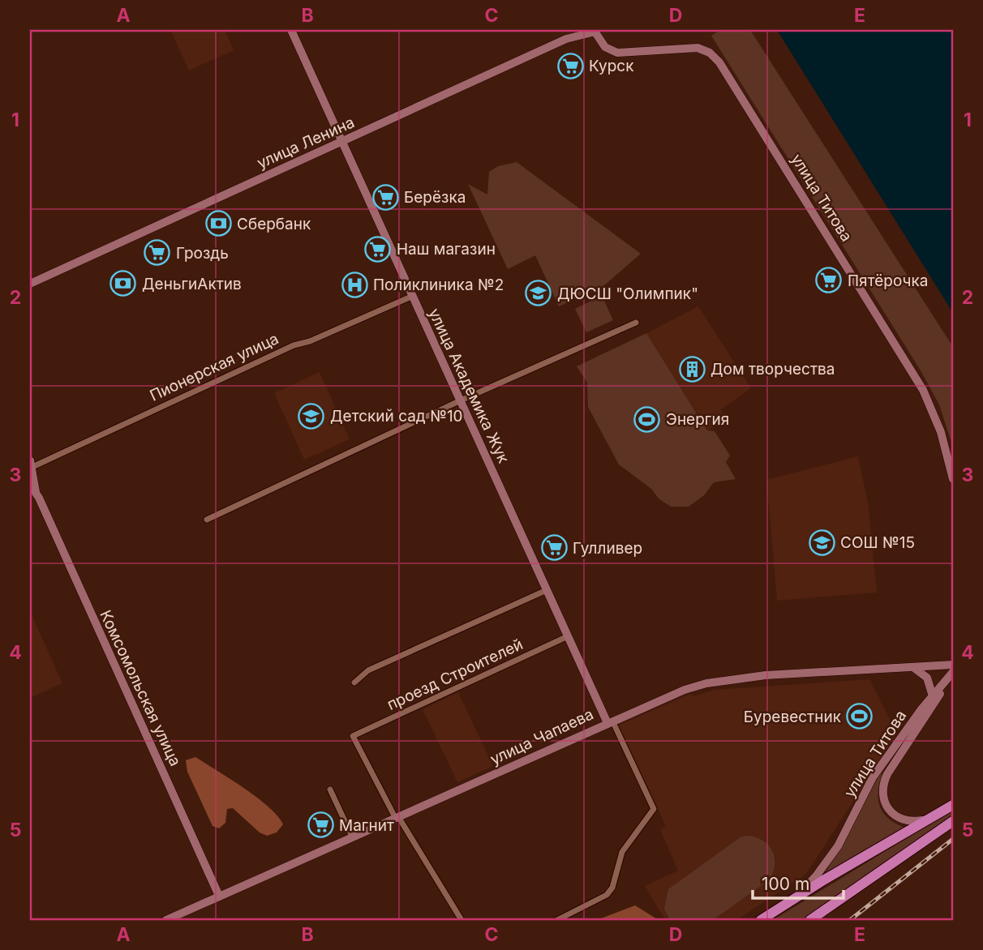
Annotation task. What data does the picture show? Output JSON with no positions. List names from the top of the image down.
{
  "streets": {
    "main road": [
      "улица Ленина",
      "улица Титова",
      "улица Академика Жук",
      "Комсомольская улица",
      "улица Чапаева"
    ],
    "street": ["Пионерская улица", "проезд Строителей"]
  },
  "crossings": [
    ["улица Ленина", "улица Титова"],
    ["улица Ленина", "улица Академика Жук"],
    ["Пионерская улица", "улица Академика Жук"],
    ["Пионерская улица", "Комсомольская улица"],
    ["улица Академика Жук", "проезд Строителей"],
    ["улица Академика Жук", "улица Чапаева"],
    ["проезд Строителей", "улица Чапаева"],
    ["Комсомольская улица", "улица Чапаева"]
  ],
  "places": {
    "supermarket": [
      "Курск",
      "Берёзка",
      "Наш магазин",
      "Гроздь",
      "Пятёрочка",
      "Гулливер",
      "Магнит"
    ],
    "bank": ["Сбербанк", "ДеньгиАктив"],
    "hospital": ["Поликлиника №2"],
    "school or university": ["ДЮСШ \"Олимпик\"", "Детский сад №10", "СОШ №15"],
    "building": ["Дом творчества"],
    "sports": ["Энергия", "Буревестник"]
  },
  "scale_bar": "100 m",
  "grid": {
    "columns": [
      "A",
      "B",
      "C",
      "D",
      "E"
    ],
    "rows": [
      "1",
      "2",
      "3",
      "4",
      "5"
    ]
  }
}
